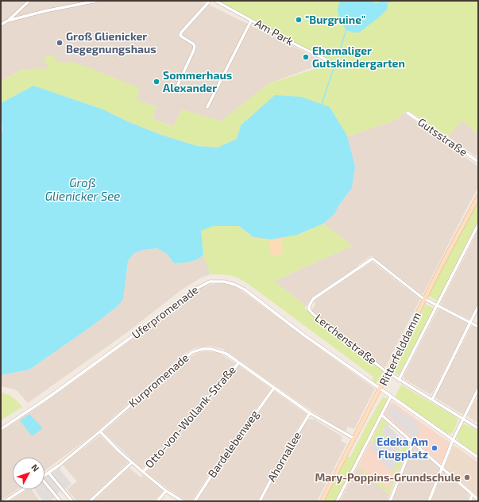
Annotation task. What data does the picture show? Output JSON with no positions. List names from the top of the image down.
{
  "streets": {
    "main road": ["Ritterfelddamm"],
    "street": [
      "Am Park",
      "Gutsstraße",
      "Uferpromenade",
      "Lerchenstraße",
      "Kurpromenade",
      "Otto-von-Wollank-Straße",
      "Bardelebenweg",
      "Ahornallee"
    ]
  },
  "crossings": [
    ["Uferpromenade", "Ritterfelddamm"],
    ["Lerchenstraße", "Ritterfelddamm"],
    ["Ritterfelddamm", "Kurpromenade"],
    ["Kurpromenade", "Otto-von-Wollank-Straße"],
    ["Kurpromenade", "Bardelebenweg"],
    ["Kurpromenade", "Ahornallee"]
  ],
  "water": ["Groß Glienicker See"],
  "places": [
    "\"Burgruine\"",
    "Groß Glienicker Begegnungshaus",
    "Ehemaliger Gutskindergarten",
    "Sommerhaus Alexander",
    "Edeka Am Flugplatz",
    "Mary-Poppins-Grundschule"
  ],
  "north": "top right"
}
